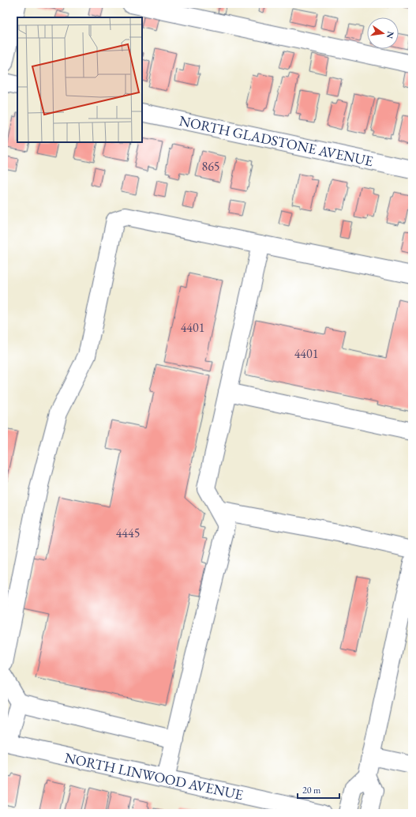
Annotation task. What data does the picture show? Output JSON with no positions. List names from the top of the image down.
{
  "streets": {
    "street": ["NORTH GLADSTONE AVENUE", "NORTH LINWOOD AVENUE"]
  },
  "house_numbers": [
    "865",
    "4401",
    "4401",
    "4445"
  ],
  "scale_bar": "20 m",
  "north": "right"
}
